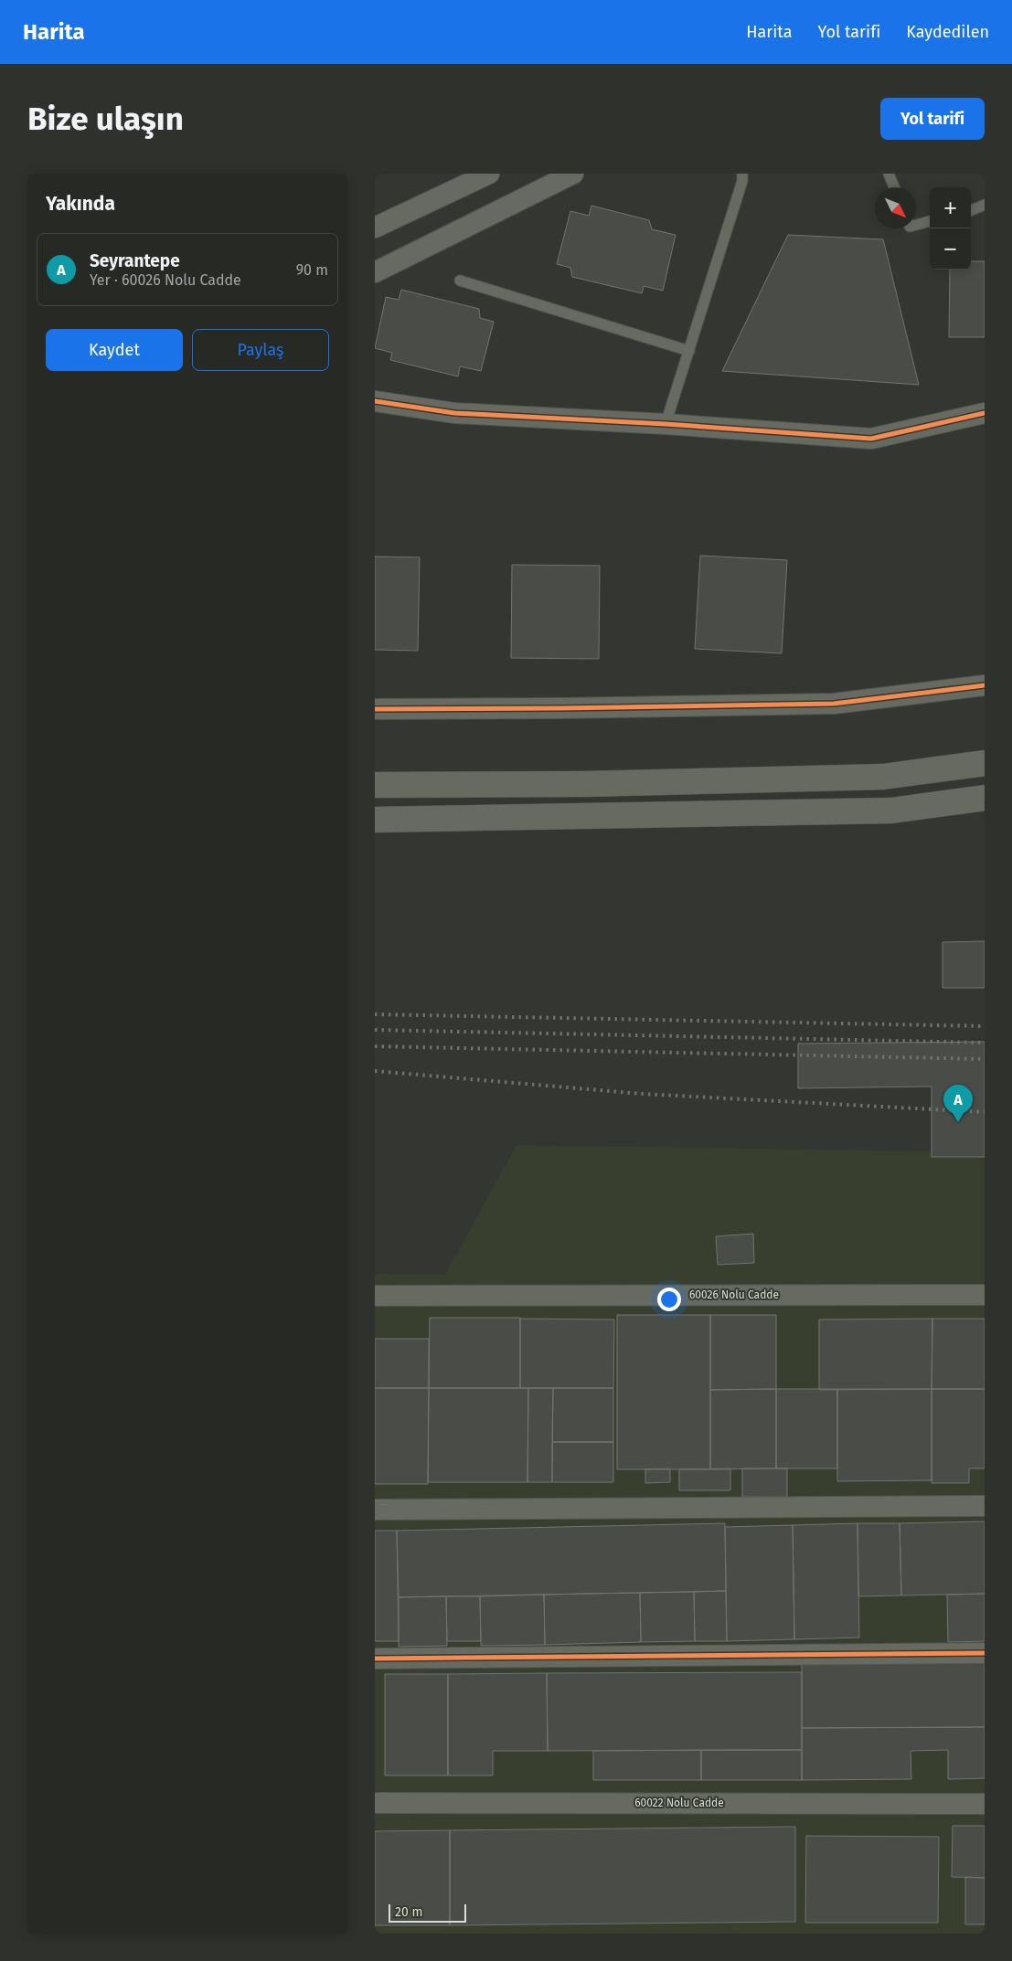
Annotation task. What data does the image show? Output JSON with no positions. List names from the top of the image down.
{
  "streets": {
    "street": ["60026 Nolu Cadde", "60022 Nolu Cadde"]
  },
  "scale_bar": "20 m",
  "north": "bottom right",
  "page": {
    "header": "Harita",
    "nav": ["Harita", "Yol tarifi", "Kaydedilen"],
    "buttons": [
      "Yol tarifi",
      ["Kaydet", "Paylaş"]
    ],
    "title": "Bize ulaşın",
    "heading": "Yakında",
    "map_buttons": ["+", "−"],
    "list": [
      {
        "mark": "A",
        "name": "Seyrantepe",
        "note": "Yer · 60026 Nolu Cadde",
        "value": "90 m"
      }
    ],
    "pins": "A",
    "scale": "20 m"
  }
}
